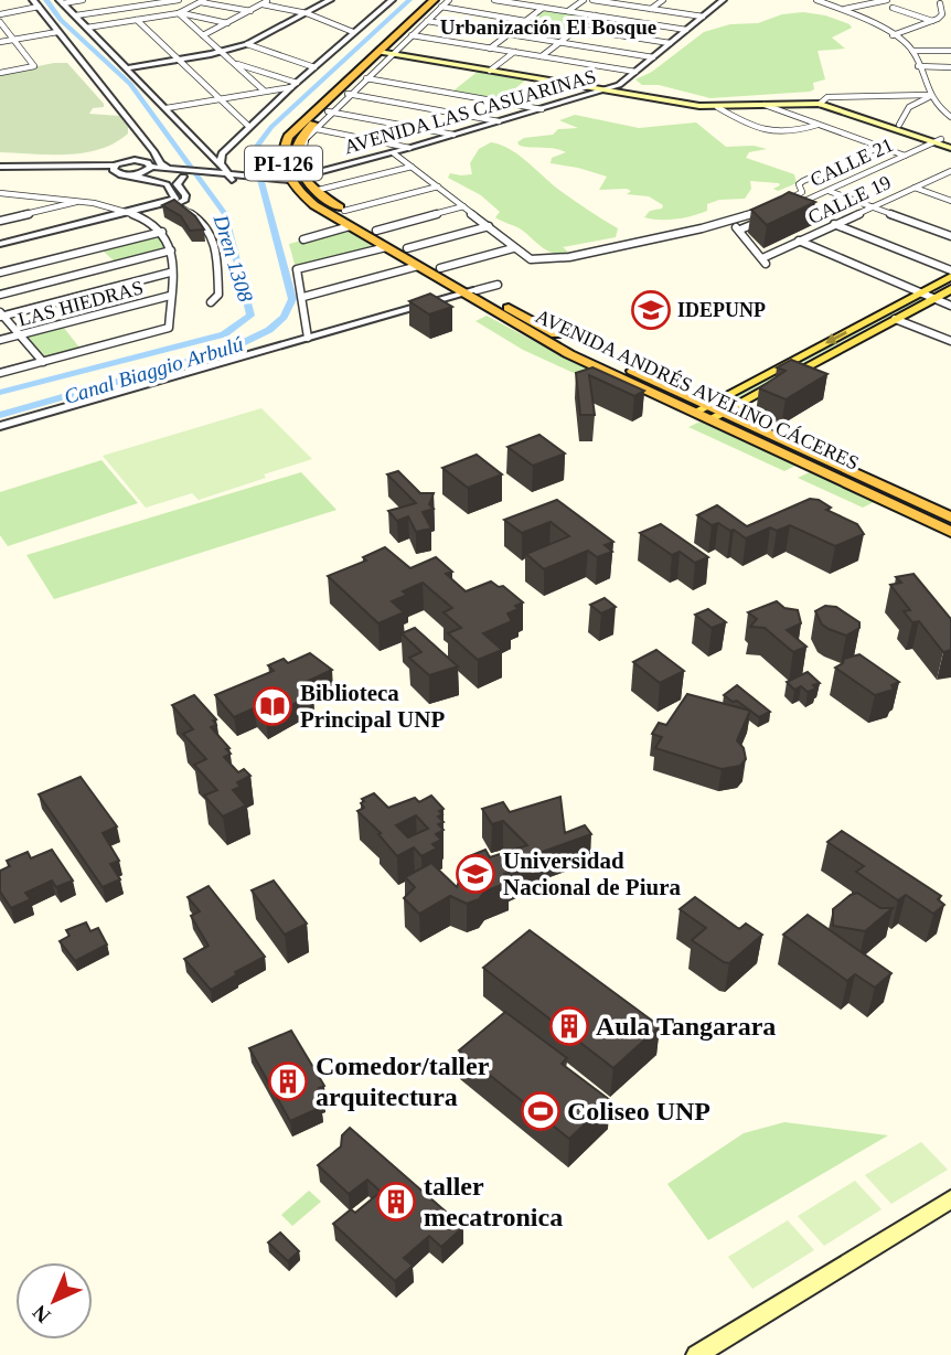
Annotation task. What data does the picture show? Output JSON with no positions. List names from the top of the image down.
{
  "streets": {
    "highway": ["PI-126", "AVENIDA ANDRÉS AVELINO CÁCERES"],
    "street": [
      "AVENIDA LAS CASUARINAS",
      "CALLE 21",
      "CALLE 19",
      "LAS HIEDRAS"
    ]
  },
  "crossings": [
    ["AVENIDA LAS CASUARINAS", "PI-126"],
    ["AVENIDA LAS CASUARINAS", "AVENIDA ANDRÉS AVELINO CÁCERES"],
    ["PI-126", "AVENIDA ANDRÉS AVELINO CÁCERES"]
  ],
  "districts": ["Urbanización El Bosque"],
  "water": ["Dren 1308", "Canal Biaggio Arbulú"],
  "places": {
    "school or university": ["IDEPUNP", "Universidad Nacional de Piura"],
    "library": ["Biblioteca Principal UNP"],
    "building": ["Aula Tangarara", "Comedor/taller arquitectura", "taller mecatronica"],
    "sports": ["Coliseo UNP"]
  },
  "north": "bottom left"
}
